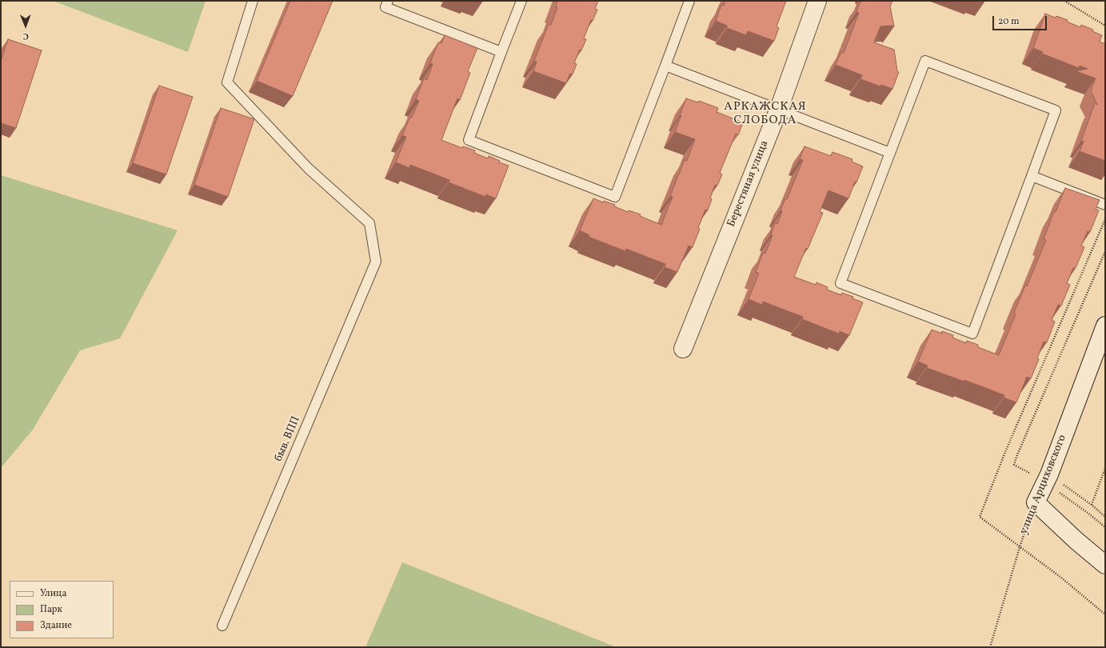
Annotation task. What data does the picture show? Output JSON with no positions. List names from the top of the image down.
{
  "streets": {
    "street": ["Берестяная улица", "улица Арциховского"],
    "lane": ["быв. ВПП"]
  },
  "districts": ["АРКАЖСКАЯ СЛОБОДА"],
  "legend": ["Улица", "Парк", "Здание"],
  "scale_bar": "20 m",
  "north": "bottom"
}
